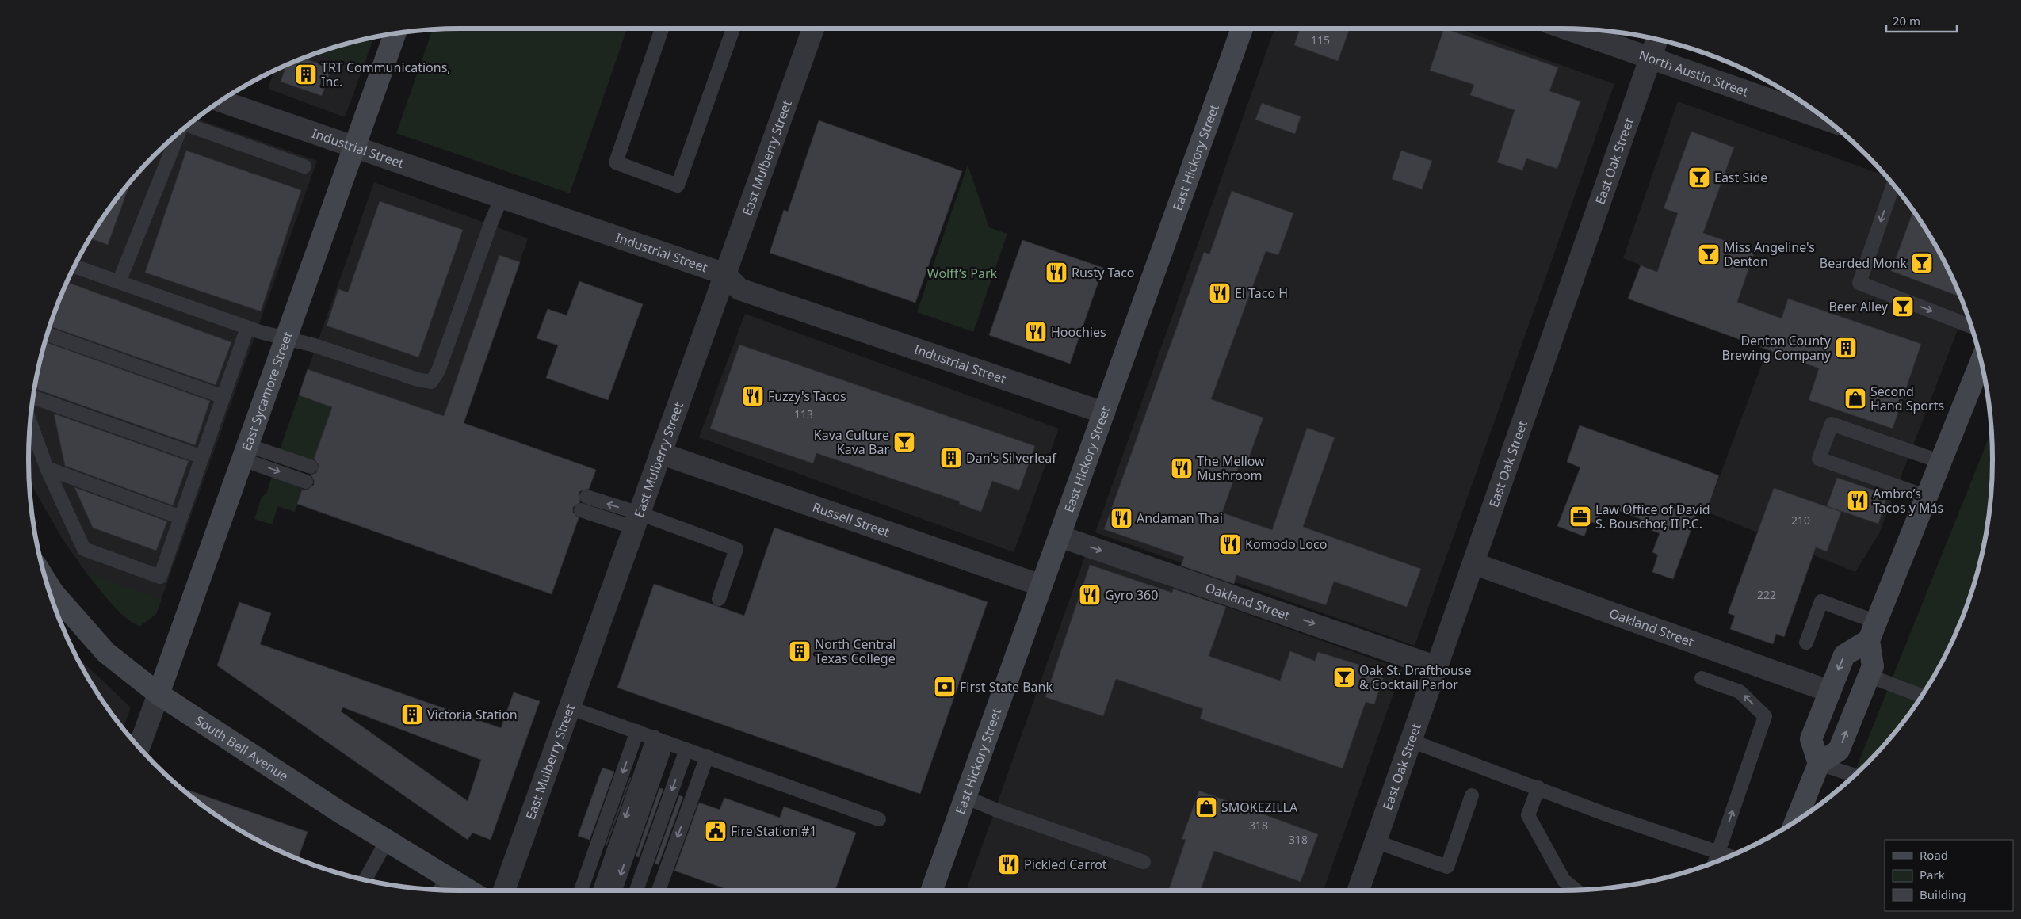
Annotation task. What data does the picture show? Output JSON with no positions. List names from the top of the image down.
{
  "streets": {
    "street": [
      "North Austin Street",
      "Industrial Street",
      "East Hickory Street",
      "East Mulberry Street",
      "East Oak Street",
      "East Sycamore Street",
      "Russell Street",
      "Oakland Street",
      "South Bell Avenue"
    ]
  },
  "crossings": [
    ["North Austin Street", "East Oak Street"],
    ["Industrial Street", "East Hickory Street"],
    ["Industrial Street", "East Mulberry Street"],
    ["Industrial Street", "East Sycamore Street"],
    ["East Hickory Street", "Russell Street"],
    ["East Hickory Street", "Oakland Street"],
    ["East Mulberry Street", "Russell Street"],
    ["East Oak Street", "Oakland Street"],
    ["East Sycamore Street", "South Bell Avenue"]
  ],
  "one_way": ["Oakland Street"],
  "parks": ["Wolff’s Park"],
  "places": {
    "building": [
      "TRT Communications, Inc.",
      "Denton County Brewing Company",
      "Dan's Silverleaf",
      "North Central Texas College",
      "Victoria Station"
    ],
    "bar": [
      "East Side",
      "Miss Angeline's Denton",
      "Bearded Monk",
      "Beer Alley",
      "Kava Culture Kava Bar",
      "Oak St. Drafthouse & Cocktail Parlor"
    ],
    "restaurant": [
      "Rusty Taco",
      "El Taco H",
      "Hoochies",
      "Fuzzy's Tacos",
      "The Mellow Mushroom",
      "Ambro’s Tacos y Más",
      "Andaman Thai",
      "Komodo Loco",
      "Gyro 360",
      "Pickled Carrot"
    ],
    "shop": ["Second Hand Sports", "SMOKEZILLA"],
    "office": ["Law Office of David S. Bouschor, II P.C."],
    "bank": ["First State Bank"],
    "public building": ["Fire Station #1"]
  },
  "house_numbers": [
    "115",
    "113",
    "210",
    "222",
    "318",
    "318"
  ],
  "legend": ["Road", "Park", "Building"],
  "scale_bar": "20 m"
}
